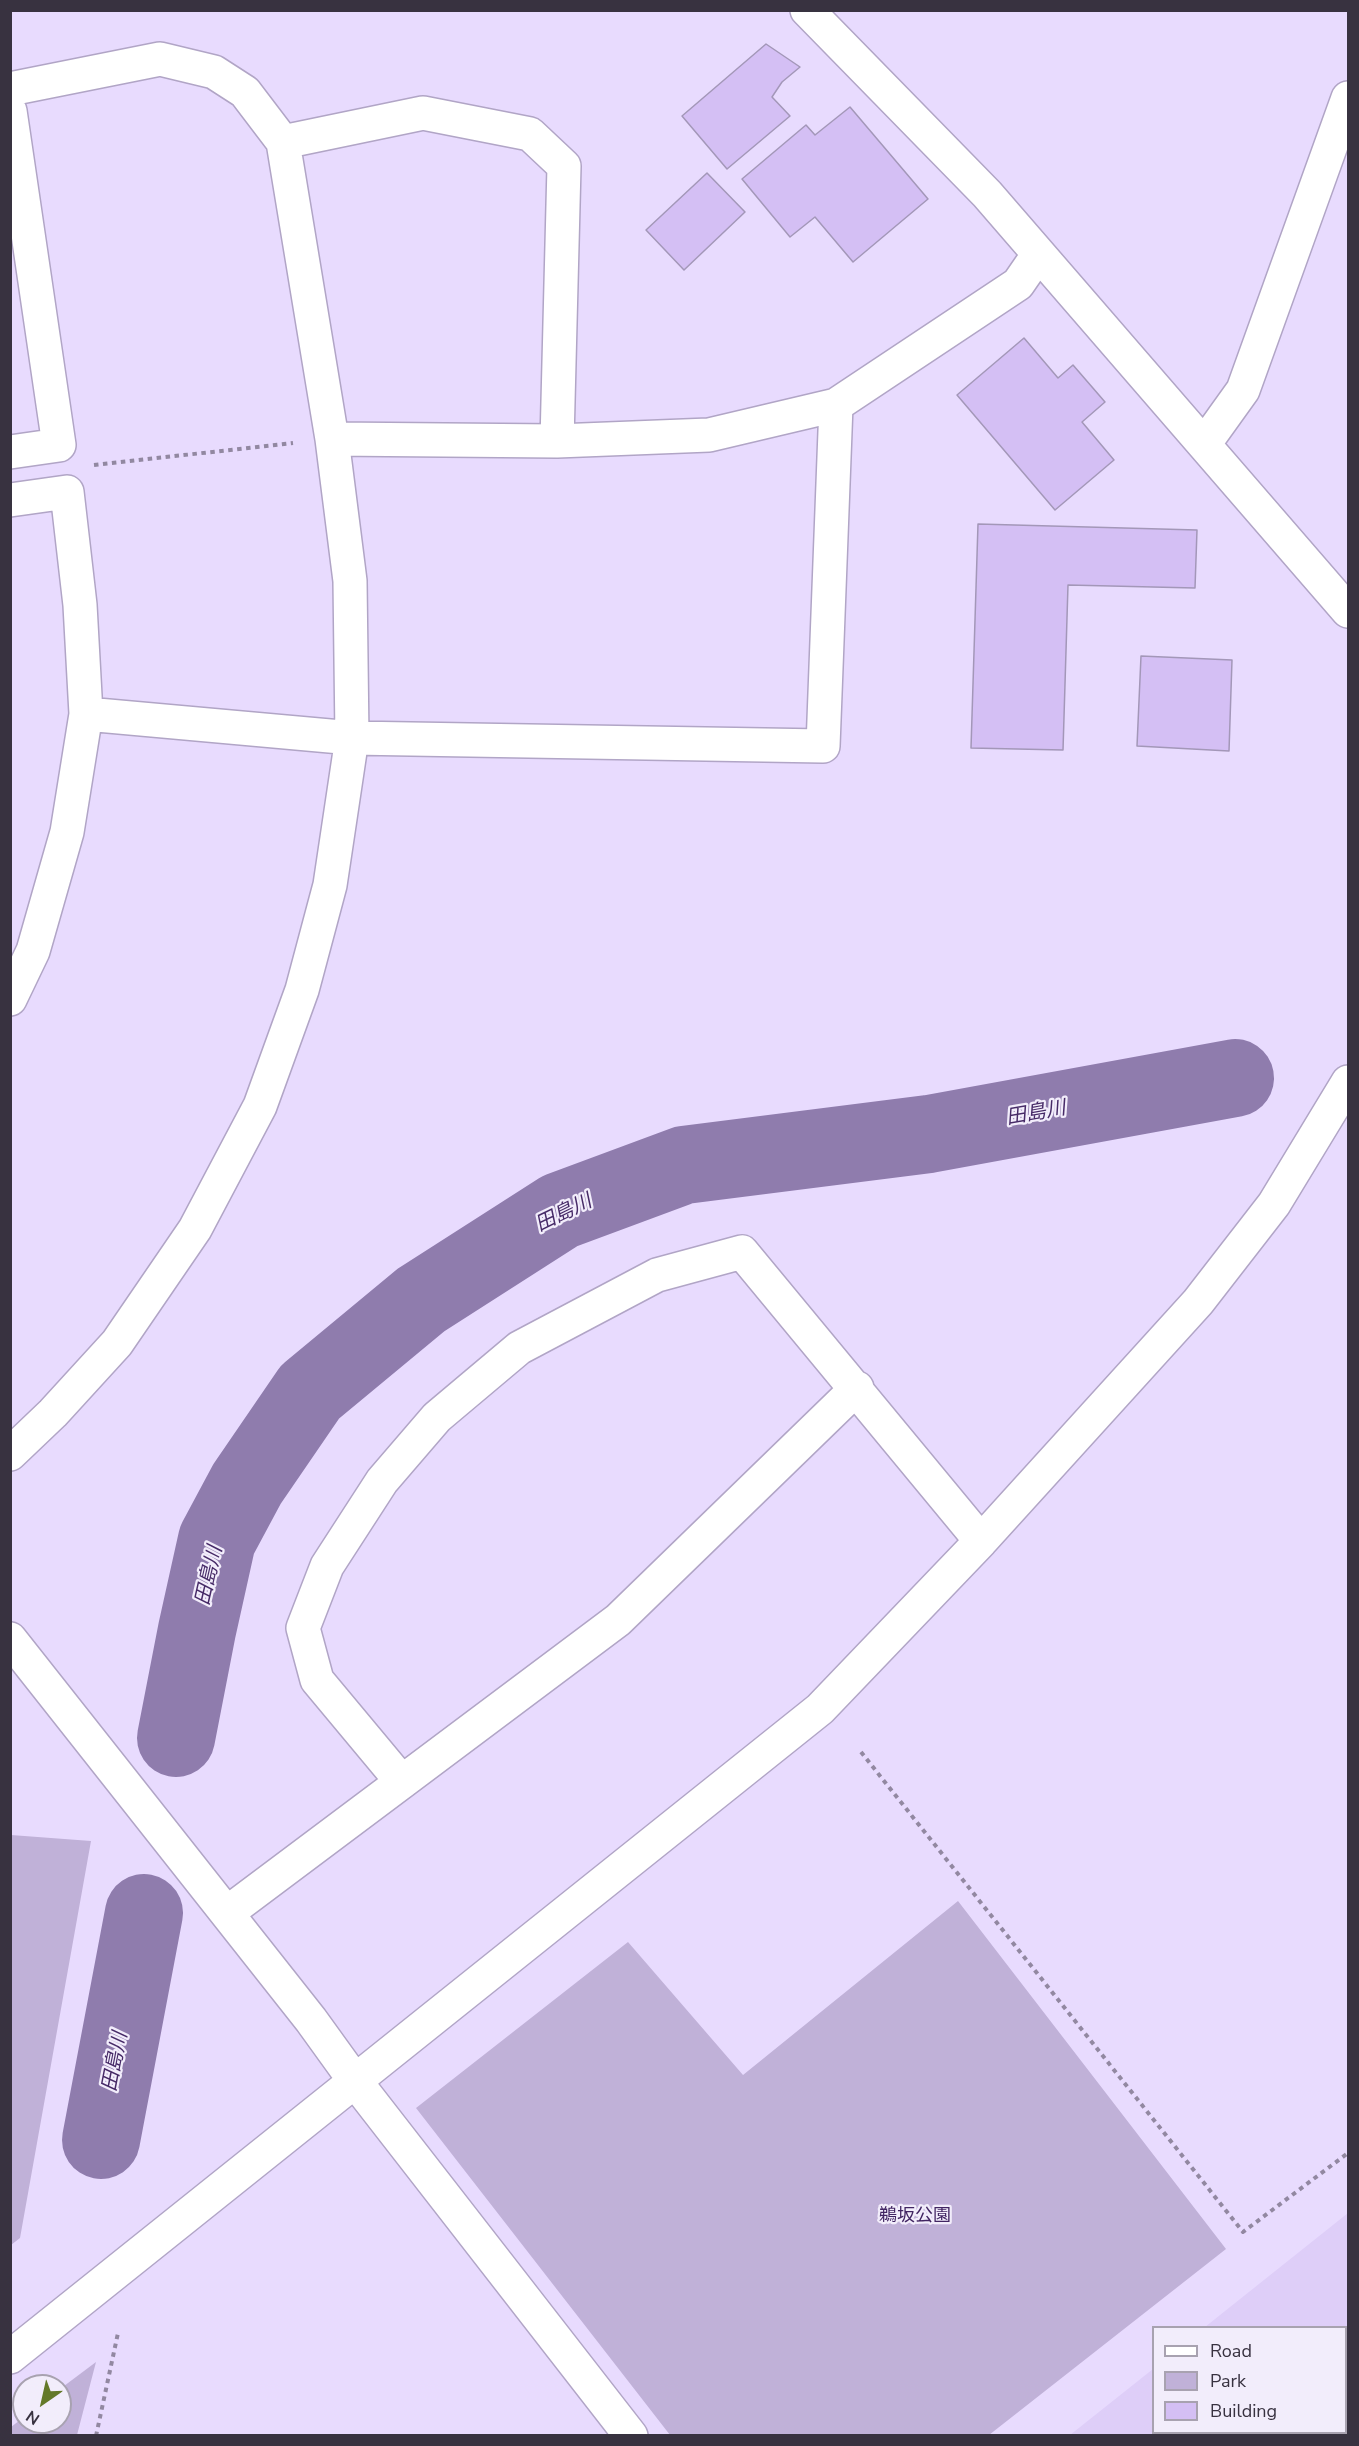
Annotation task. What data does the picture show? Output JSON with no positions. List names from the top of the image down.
{
  "water": ["田島川"],
  "parks": ["鵜坂公園"],
  "legend": ["Road", "Park", "Building"],
  "north": "bottom left"
}
